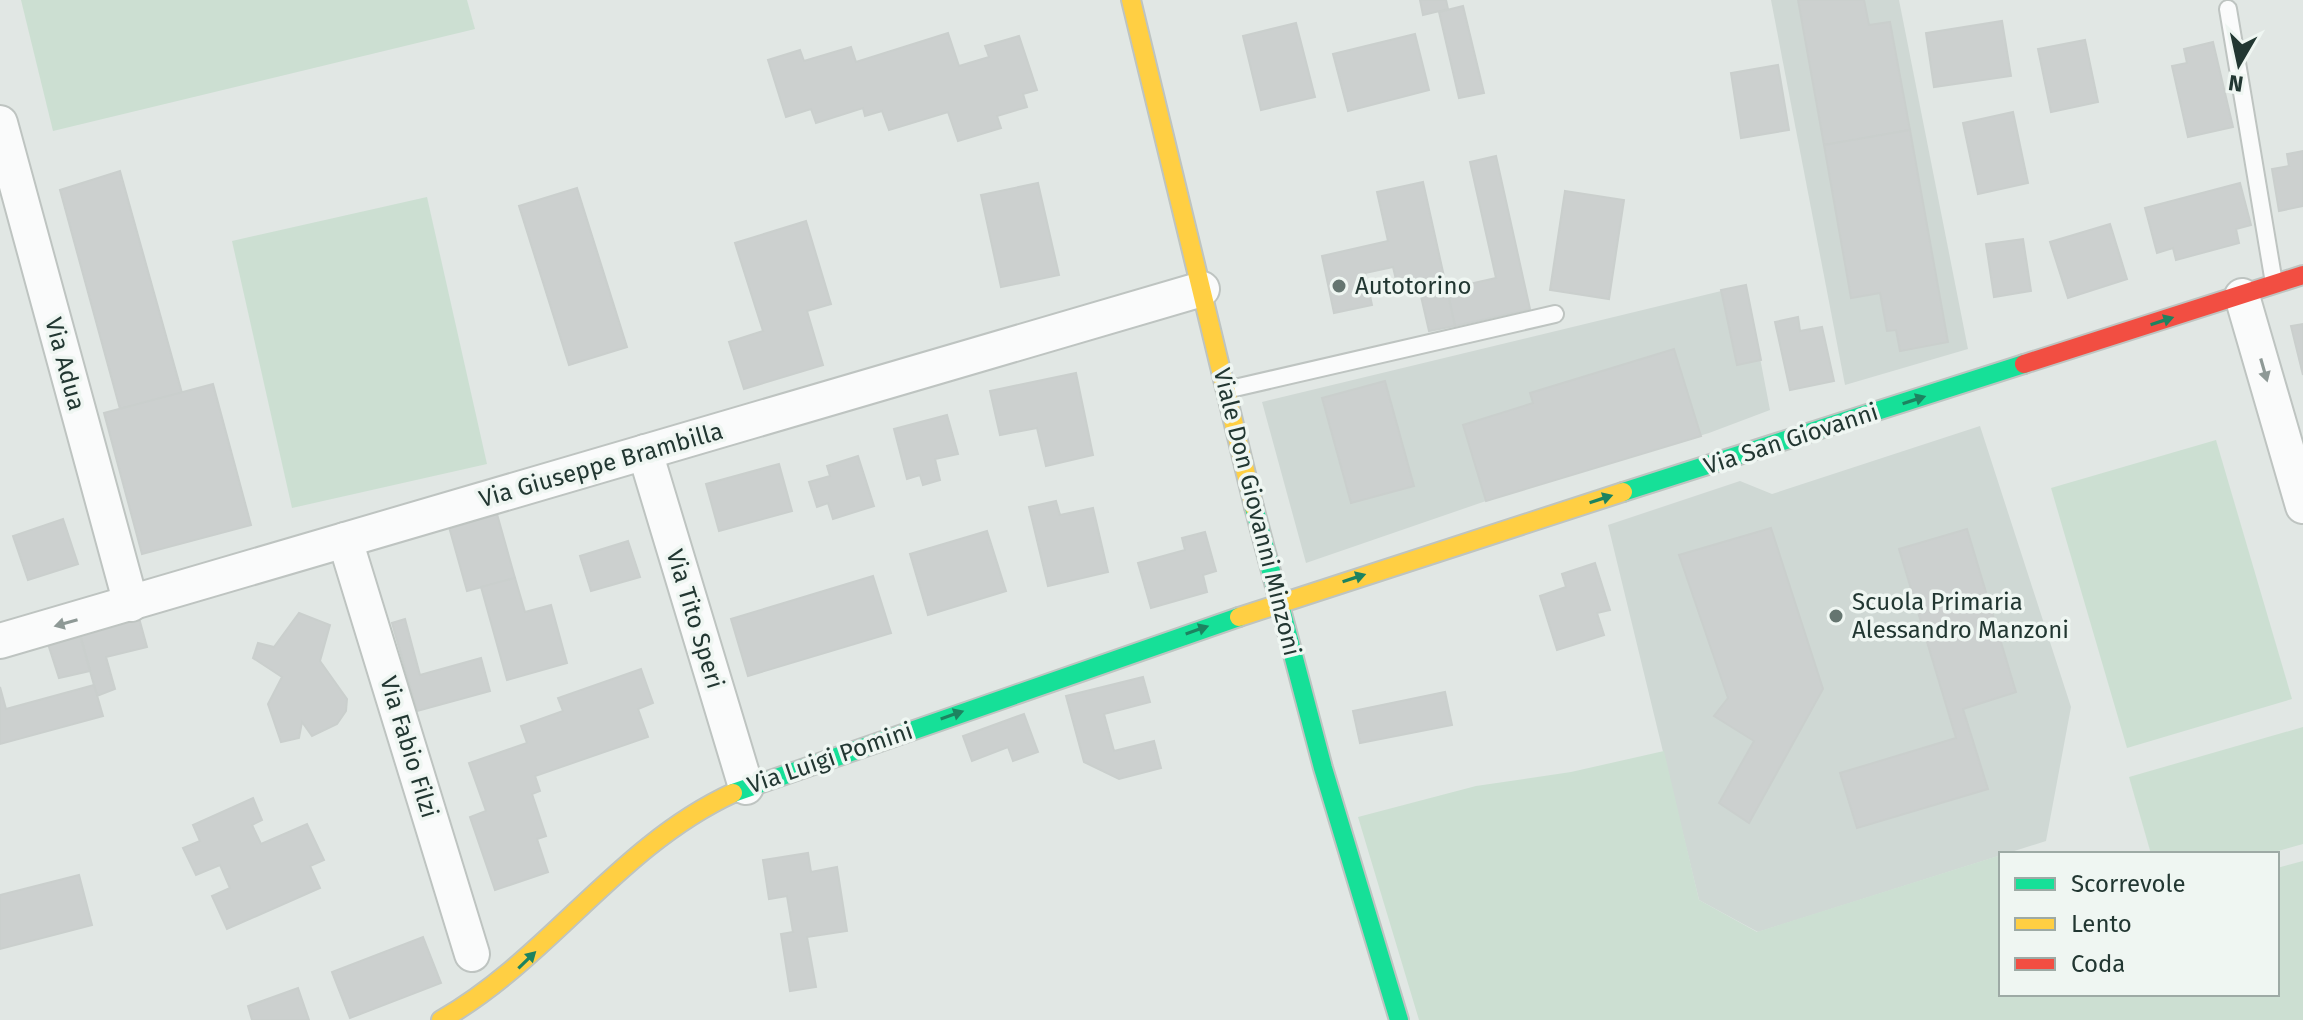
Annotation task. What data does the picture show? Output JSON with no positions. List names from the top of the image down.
{
  "streets": {
    "street": [
      "Via Adua",
      "Via San Giovanni",
      "Via Giuseppe Brambilla",
      "Viale Don Giovanni Minzoni",
      "Via Tito Speri",
      "Via Fabio Filzi",
      "Via Luigi Pomini"
    ]
  },
  "crossings": [
    ["Via Adua", "Via Giuseppe Brambilla"],
    ["Via San Giovanni", "Viale Don Giovanni Minzoni"],
    ["Via San Giovanni", "Via Luigi Pomini"],
    ["Via Giuseppe Brambilla", "Viale Don Giovanni Minzoni"],
    ["Via Giuseppe Brambilla", "Via Tito Speri"],
    ["Via Giuseppe Brambilla", "Via Fabio Filzi"],
    ["Viale Don Giovanni Minzoni", "Via Luigi Pomini"],
    ["Via Tito Speri", "Via Luigi Pomini"]
  ],
  "one_way": ["Via San Giovanni", "Via Luigi Pomini"],
  "places": ["Autotorino", "Scuola Primaria Alessandro Manzoni"],
  "legend": ["Scorrevole", "Lento", "Coda"],
  "north": "bottom"
}
